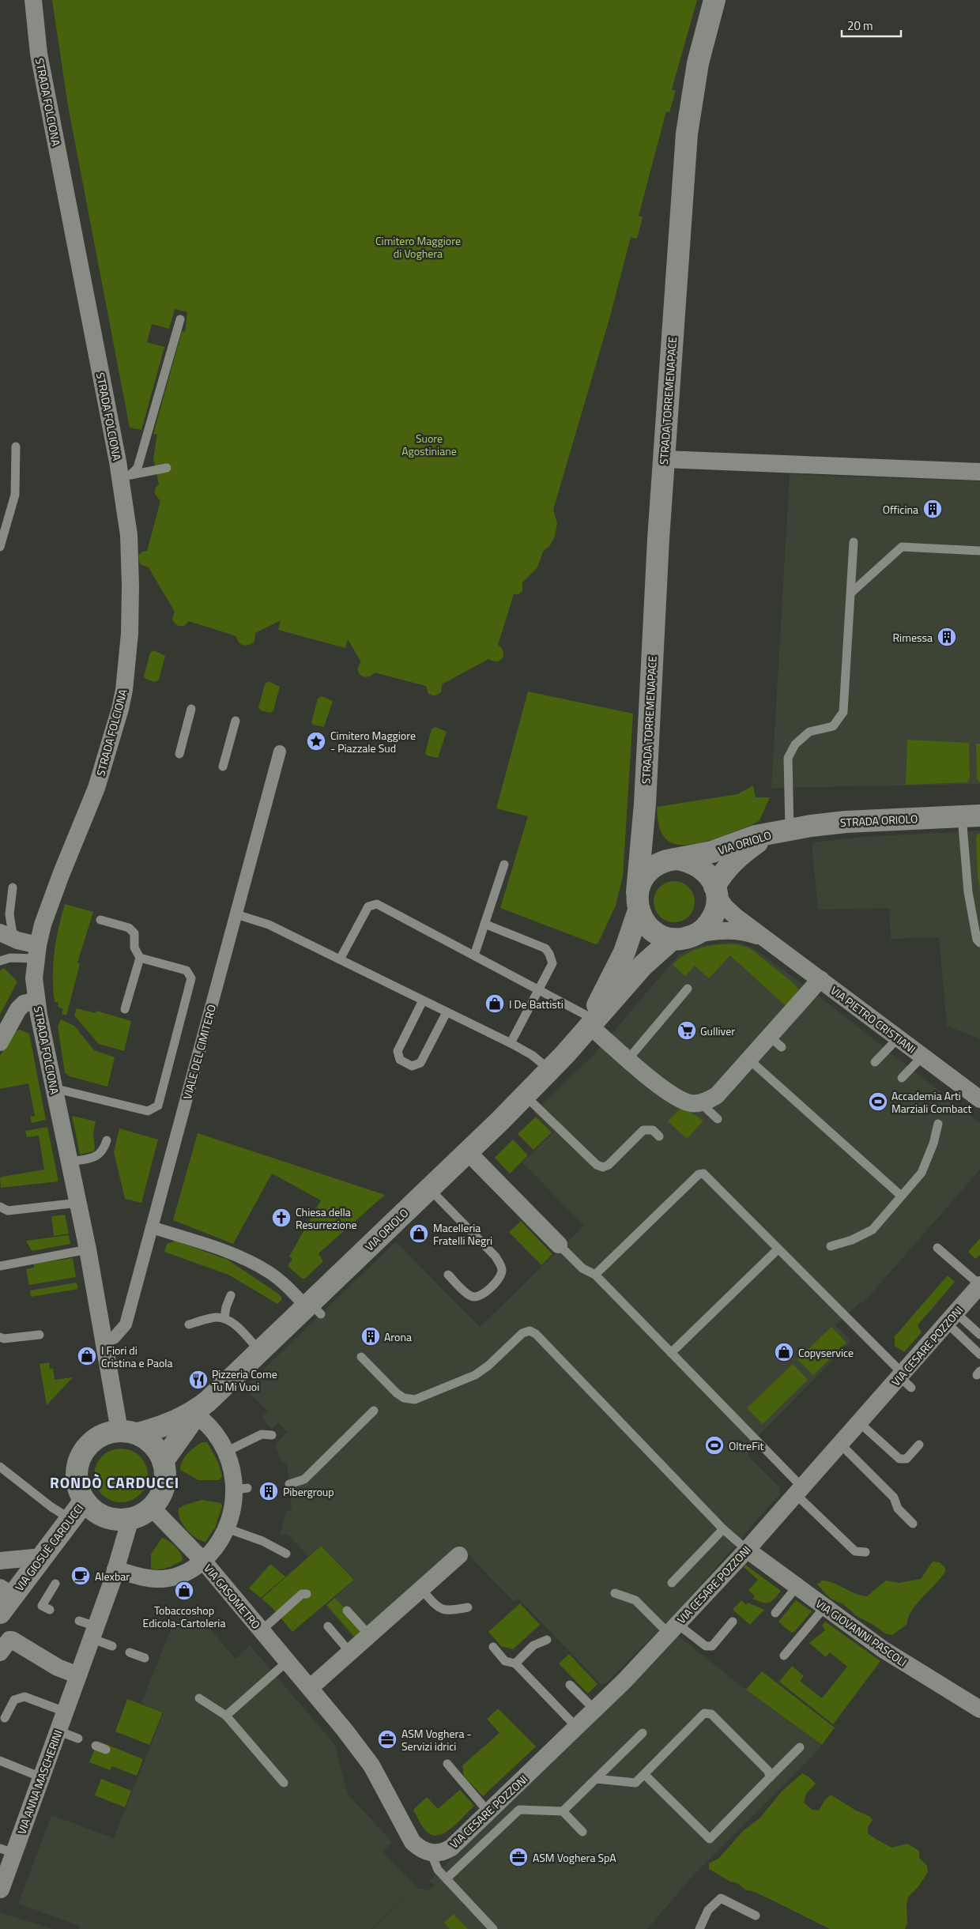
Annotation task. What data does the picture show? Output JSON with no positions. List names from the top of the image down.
{
  "streets": {
    "street": [
      "STRADA FOLCIONA",
      "STRADA TORREMENAPACE",
      "STRADA ORIOLO",
      "VIA ORIOLO",
      "VIA PIETRO CRISTIANI",
      "VIALE DEL CIMITERO",
      "VIA CESARE POZZONI",
      "VIA GIOSUÈ CARDUCCI",
      "VIA GASOMETRO",
      "VIA GIOVANNI PASCOLI",
      "VIA ANNA MASCHERINI"
    ]
  },
  "crossings": [
    ["STRADA FOLCIONA", "VIA ORIOLO"],
    ["STRADA FOLCIONA", "VIALE DEL CIMITERO"],
    ["STRADA FOLCIONA", "VIA GIOSUÈ CARDUCCI"],
    ["STRADA FOLCIONA", "VIA GASOMETRO"],
    ["STRADA FOLCIONA", "VIA ANNA MASCHERINI"],
    ["STRADA TORREMENAPACE", "VIA ORIOLO"],
    ["STRADA TORREMENAPACE", "VIA PIETRO CRISTIANI"],
    ["STRADA ORIOLO", "VIA ORIOLO"],
    ["VIA ORIOLO", "VIA PIETRO CRISTIANI"],
    ["VIA ORIOLO", "VIA GIOSUÈ CARDUCCI"],
    ["VIA ORIOLO", "VIA GASOMETRO"],
    ["VIA ORIOLO", "VIA ANNA MASCHERINI"],
    ["VIA CESARE POZZONI", "VIA GASOMETRO"],
    ["VIA CESARE POZZONI", "VIA GIOVANNI PASCOLI"],
    ["VIA GIOSUÈ CARDUCCI", "VIA GASOMETRO"],
    ["VIA GIOSUÈ CARDUCCI", "VIA ANNA MASCHERINI"],
    ["VIA GASOMETRO", "VIA ANNA MASCHERINI"]
  ],
  "districts": ["RONDÒ CARDUCCI"],
  "parks": ["Cimitero Maggiore di Voghera", "Suore Agostiniane"],
  "places": {
    "building": [
      "Officina",
      "Rimessa",
      "Arona",
      "Pibergroup"
    ],
    "place": ["Cimitero Maggiore - Piazzale Sud"],
    "shop": [
      "I De Battisti",
      "Macelleria Fratelli Negri",
      "Copyservice",
      "I Fiori di Cristina e Paola",
      "Tobaccoshop Edicola-Cartoleria"
    ],
    "supermarket": ["Gulliver"],
    "sports": ["Accademia Arti Marziali Combact", "OltreFit"],
    "church": ["Chiesa della Resurrezione"],
    "restaurant": ["Pizzeria Come Tu Mi Vuoi"],
    "cafe": ["Alexbar"],
    "office": ["ASM Voghera - Servizi idrici", "ASM Voghera SpA"]
  },
  "scale_bar": "20 m"
}
